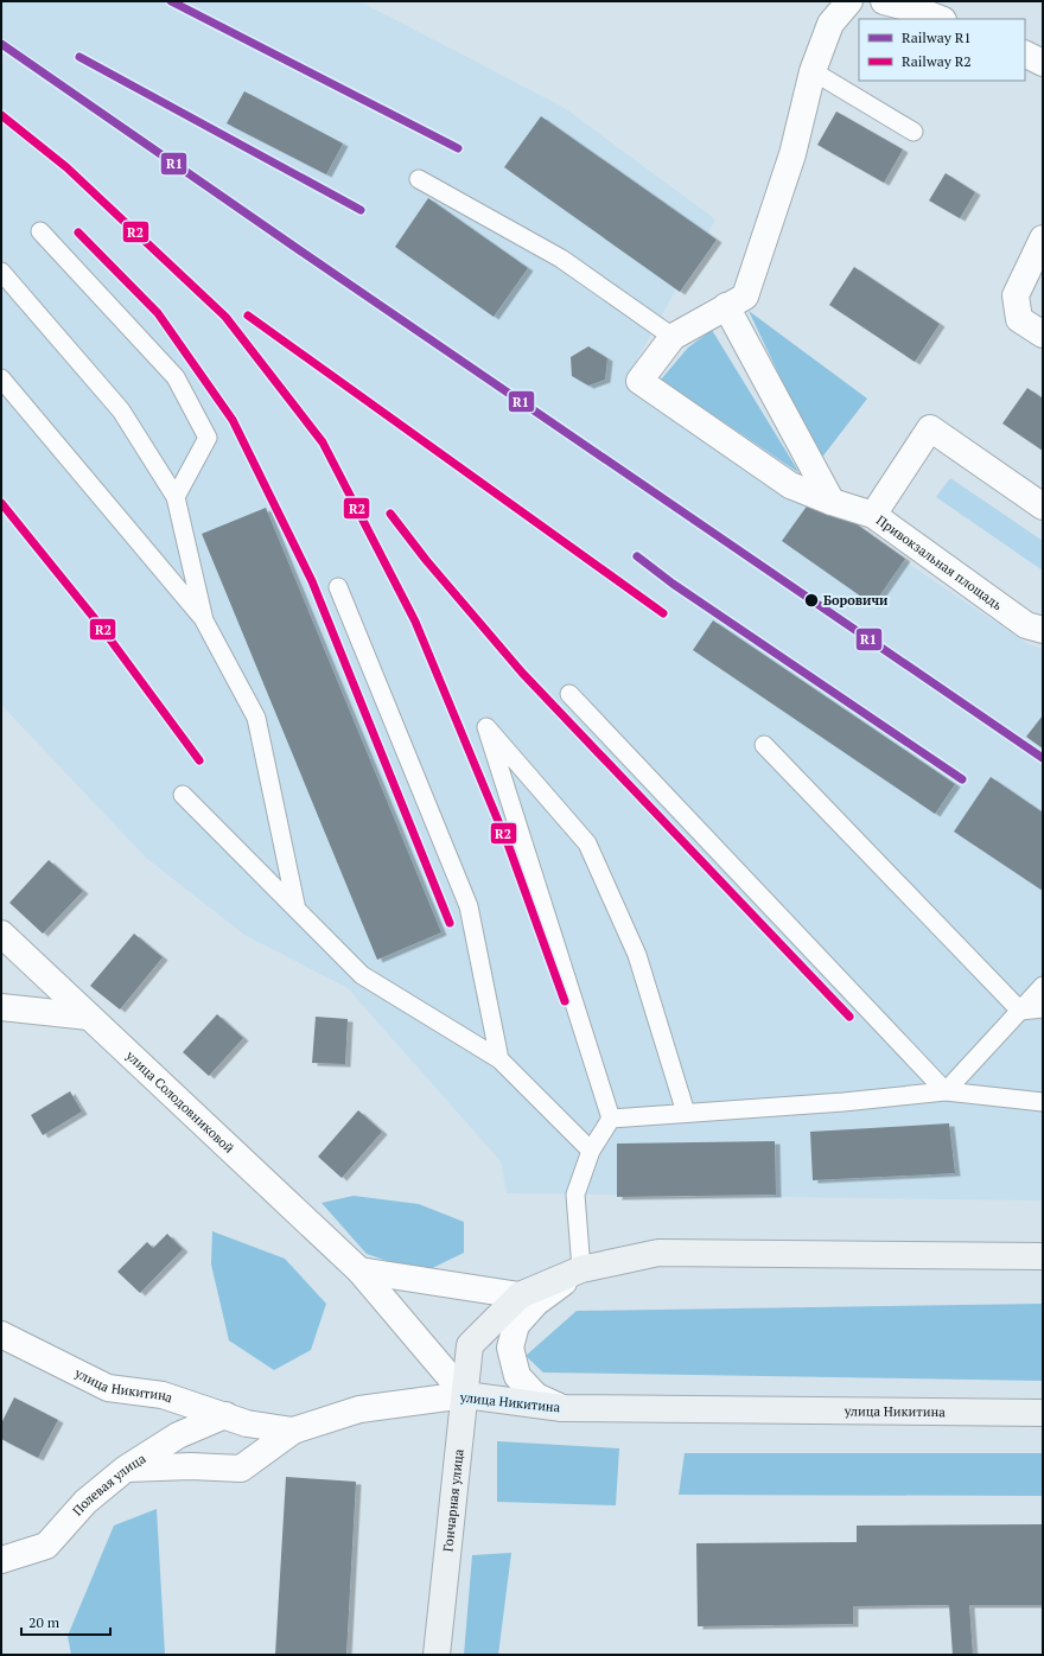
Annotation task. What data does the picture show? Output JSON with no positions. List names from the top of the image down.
{
  "streets": {
    "street": [
      "Привокзальная площадь",
      "улица Солодовниковой",
      "улица Никитина",
      "Полевая улица",
      "Гончарная улица"
    ]
  },
  "crossings": [
    ["улица Солодовниковой", "улица Никитина"],
    ["улица Солодовниковой", "Гончарная улица"],
    ["улица Никитина", "Полевая улица"],
    ["улица Никитина", "Гончарная улица"]
  ],
  "places": ["Боровичи"],
  "lines": ["rail line R1", "rail line R2"],
  "legend": ["Railway R1", "Railway R2"],
  "scale_bar": "20 m"
}
